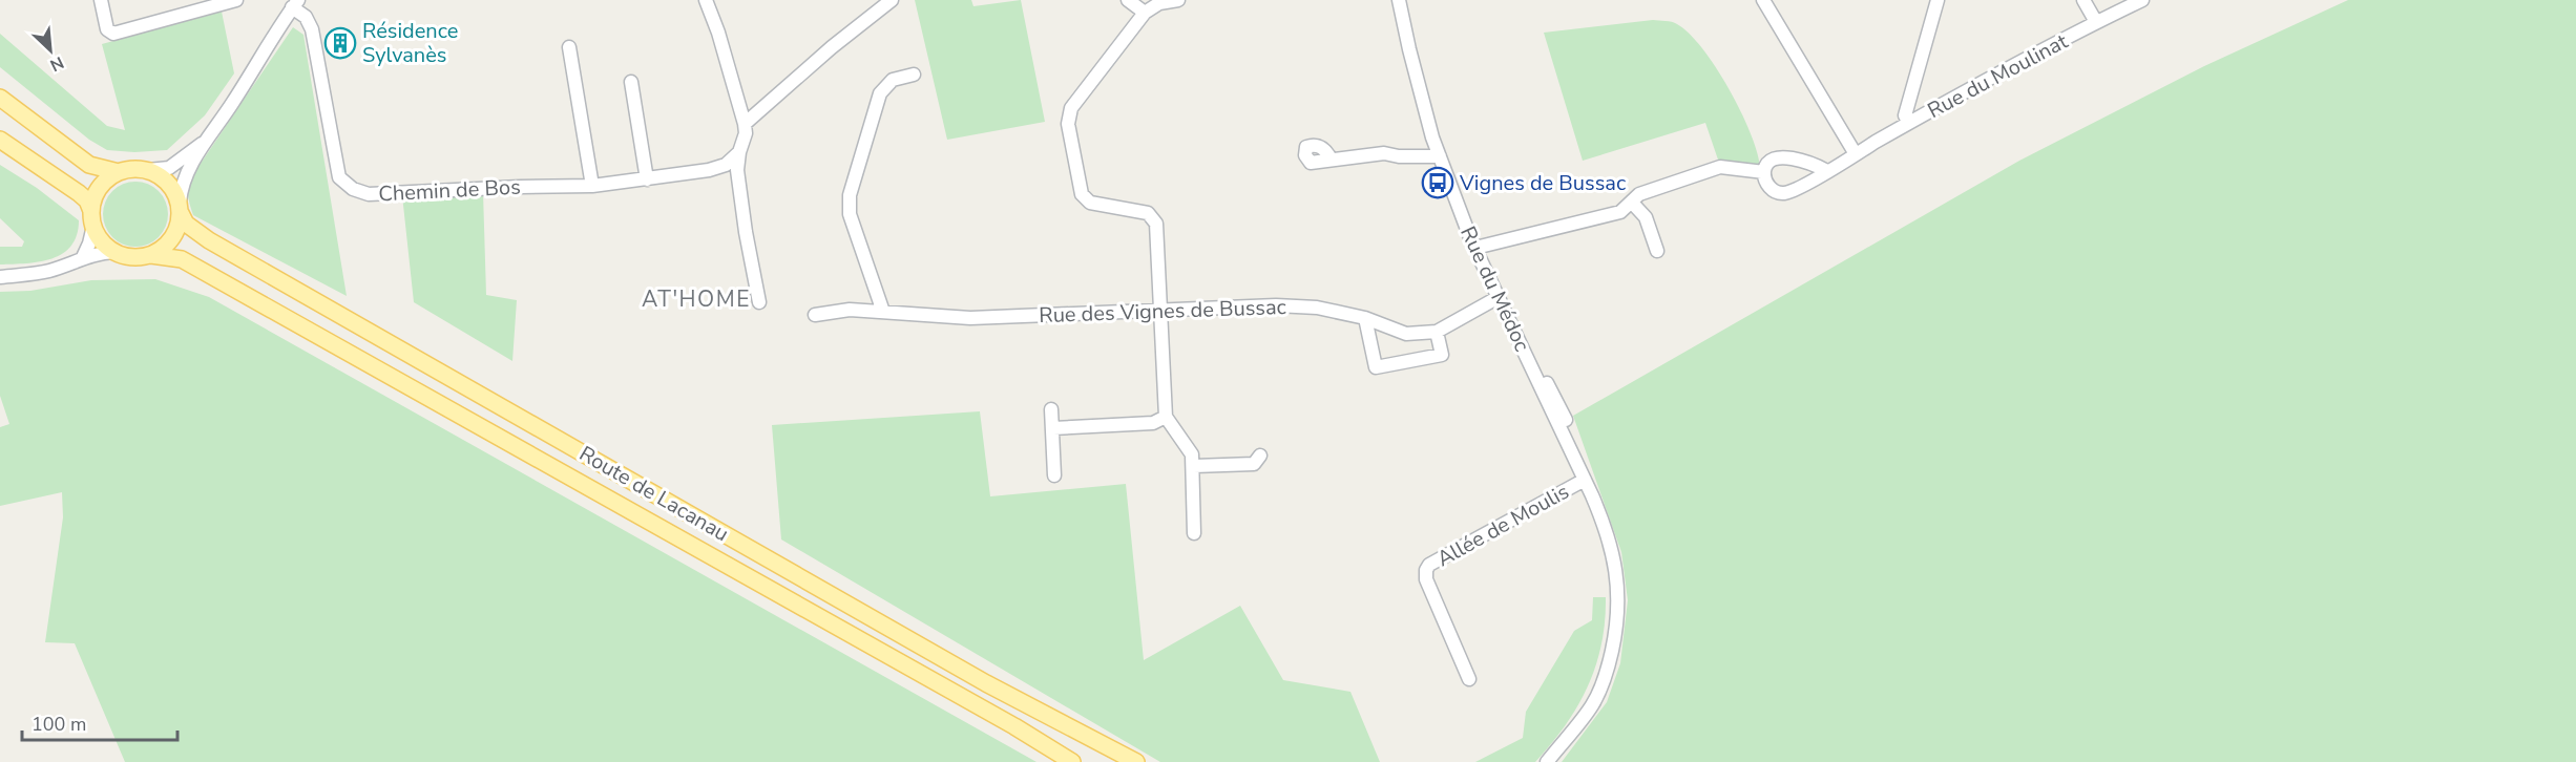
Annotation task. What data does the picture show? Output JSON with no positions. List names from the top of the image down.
{
  "streets": {
    "main road": ["Route de Lacanau"],
    "street": [
      "Rue du Moulinat",
      "Chemin de Bos",
      "Rue du Médoc",
      "Rue des Vignes de Bussac",
      "Allée de Moulis"
    ]
  },
  "crossings": [
    ["Rue du Médoc", "Rue des Vignes de Bussac"],
    ["Rue du Médoc", "Allée de Moulis"]
  ],
  "districts": ["AT'HOME"],
  "places": {
    "building": ["Résidence Sylvanès"],
    "bus stop": ["Vignes de Bussac"]
  },
  "scale_bar": "100 m",
  "north": "bottom right"
}
